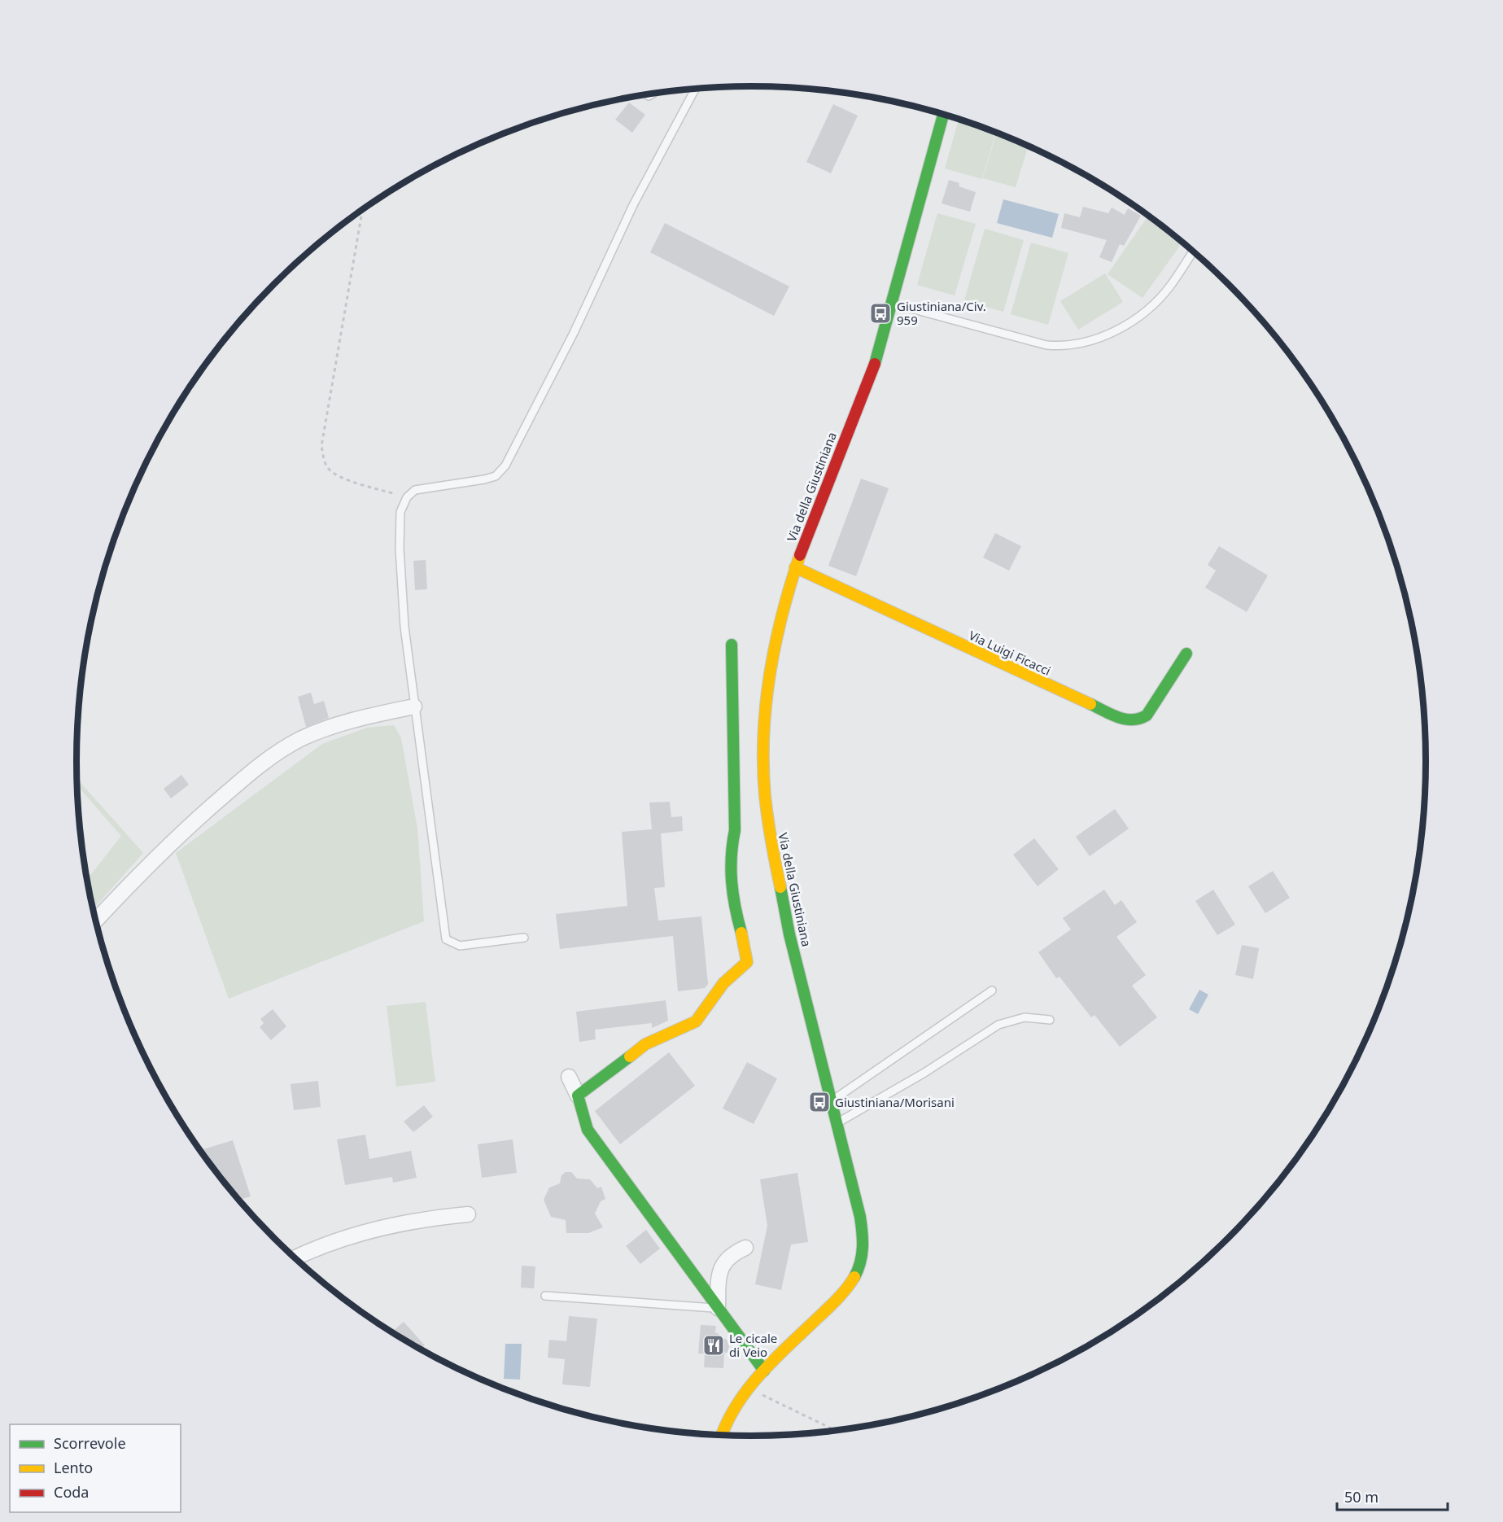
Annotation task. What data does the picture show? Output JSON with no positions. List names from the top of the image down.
{
  "streets": {
    "street": ["Via della Giustiniana", "Via Luigi Ficacci"]
  },
  "crossings": [
    ["Via della Giustiniana", "Via Luigi Ficacci"]
  ],
  "places": {
    "bus stop": ["Giustiniana/Civ. 959", "Giustiniana/Morisani"],
    "restaurant": ["Le cicale di Veio"]
  },
  "legend": ["Scorrevole", "Lento", "Coda"],
  "scale_bar": "50 m"
}
